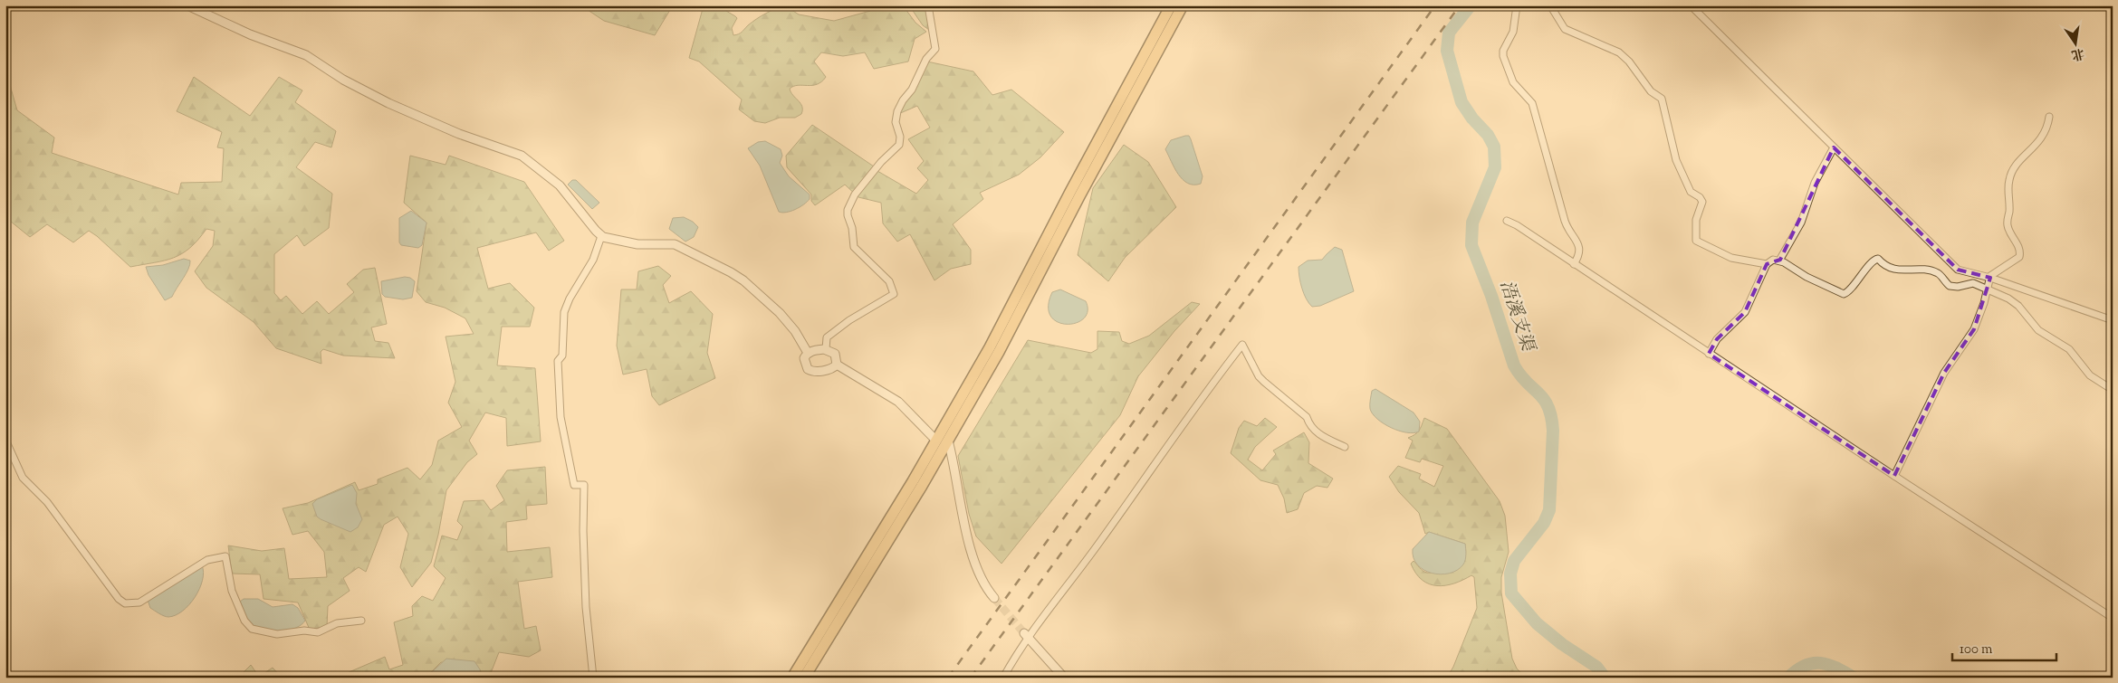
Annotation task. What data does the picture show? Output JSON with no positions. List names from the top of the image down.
{
  "water": ["浯溪支渠"],
  "scale_bar": "100 m",
  "north": "bottom"
}
